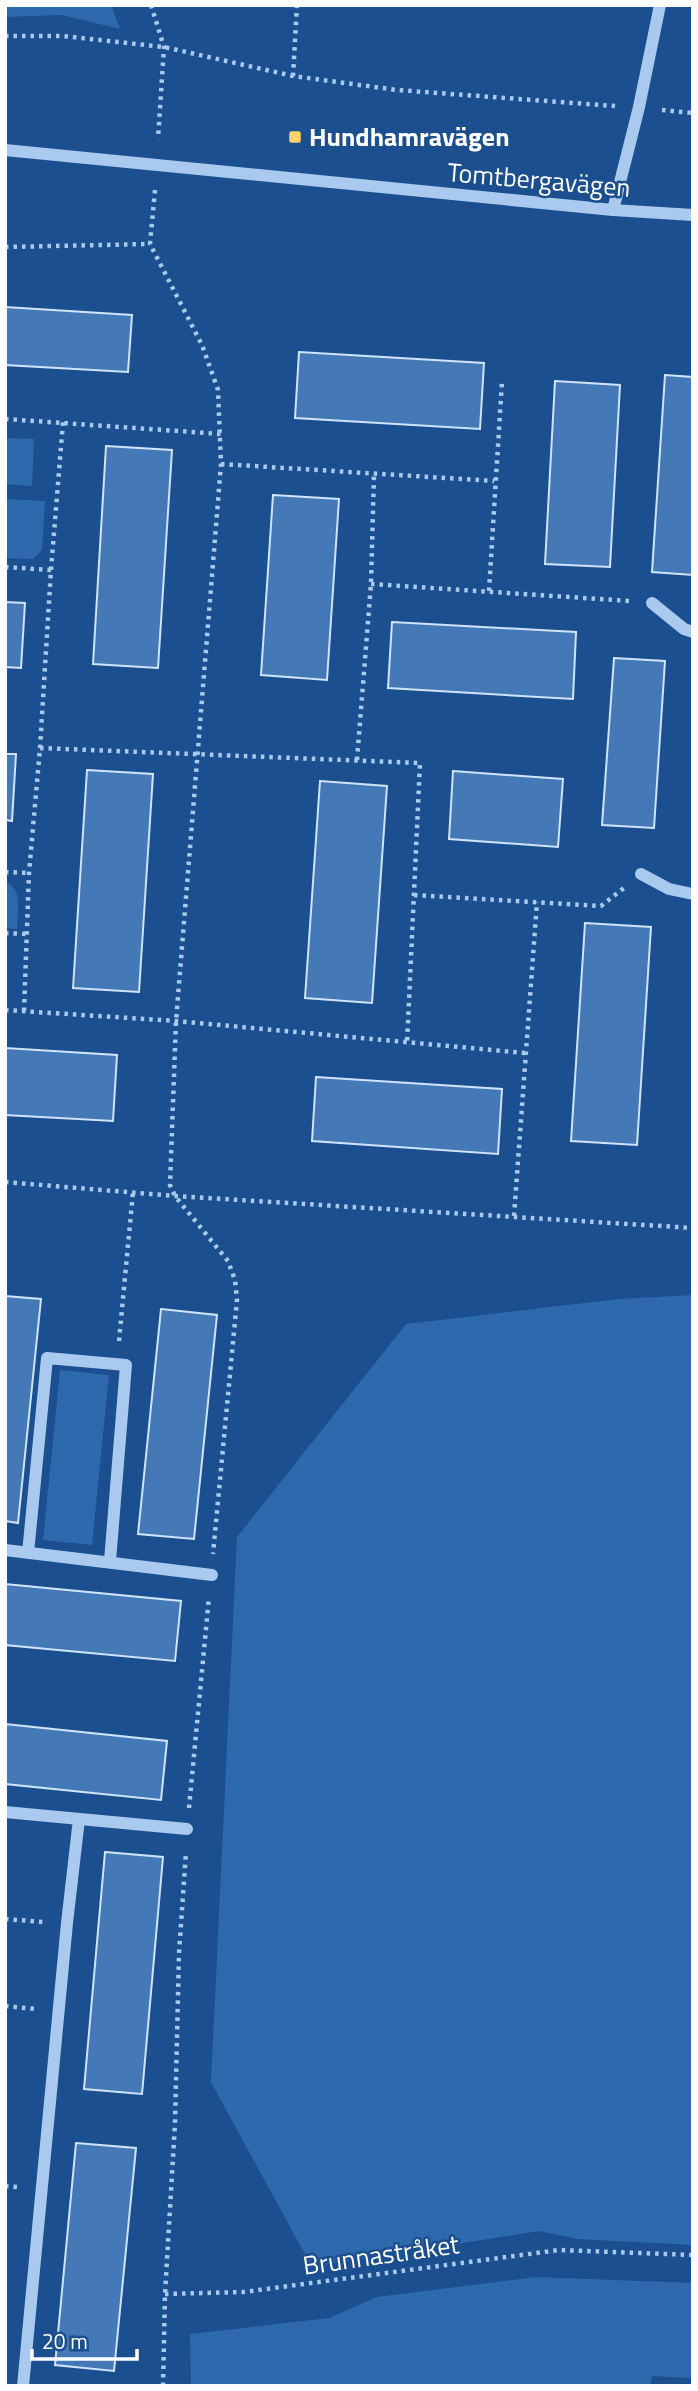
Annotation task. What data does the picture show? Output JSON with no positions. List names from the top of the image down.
{
  "streets": {
    "street": ["Tomtbergavägen"],
    "path": ["Brunnastråket"]
  },
  "places": {
    "transit": ["Hundhamravägen"]
  },
  "scale_bar": "20 m"
}
